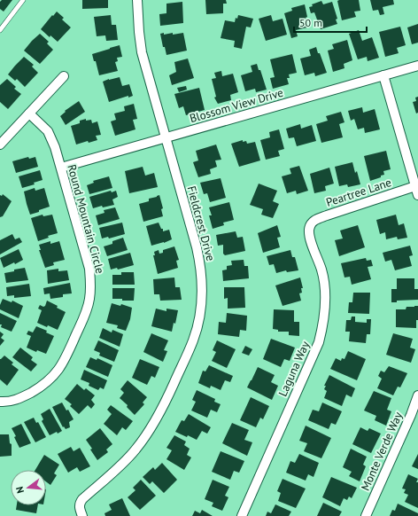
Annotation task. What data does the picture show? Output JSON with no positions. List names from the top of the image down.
{
  "streets": {
    "street": [
      "Blossom View Drive",
      "Peartree Lane",
      "Round Mountain Circle",
      "Fieldcrest Drive",
      "Laguna Way",
      "Monte Verde Way"
    ]
  },
  "crossings": [
    ["Blossom View Drive", "Round Mountain Circle"],
    ["Blossom View Drive", "Fieldcrest Drive"],
    ["Peartree Lane", "Laguna Way"]
  ],
  "scale_bar": "50 m",
  "north": "left"
}
